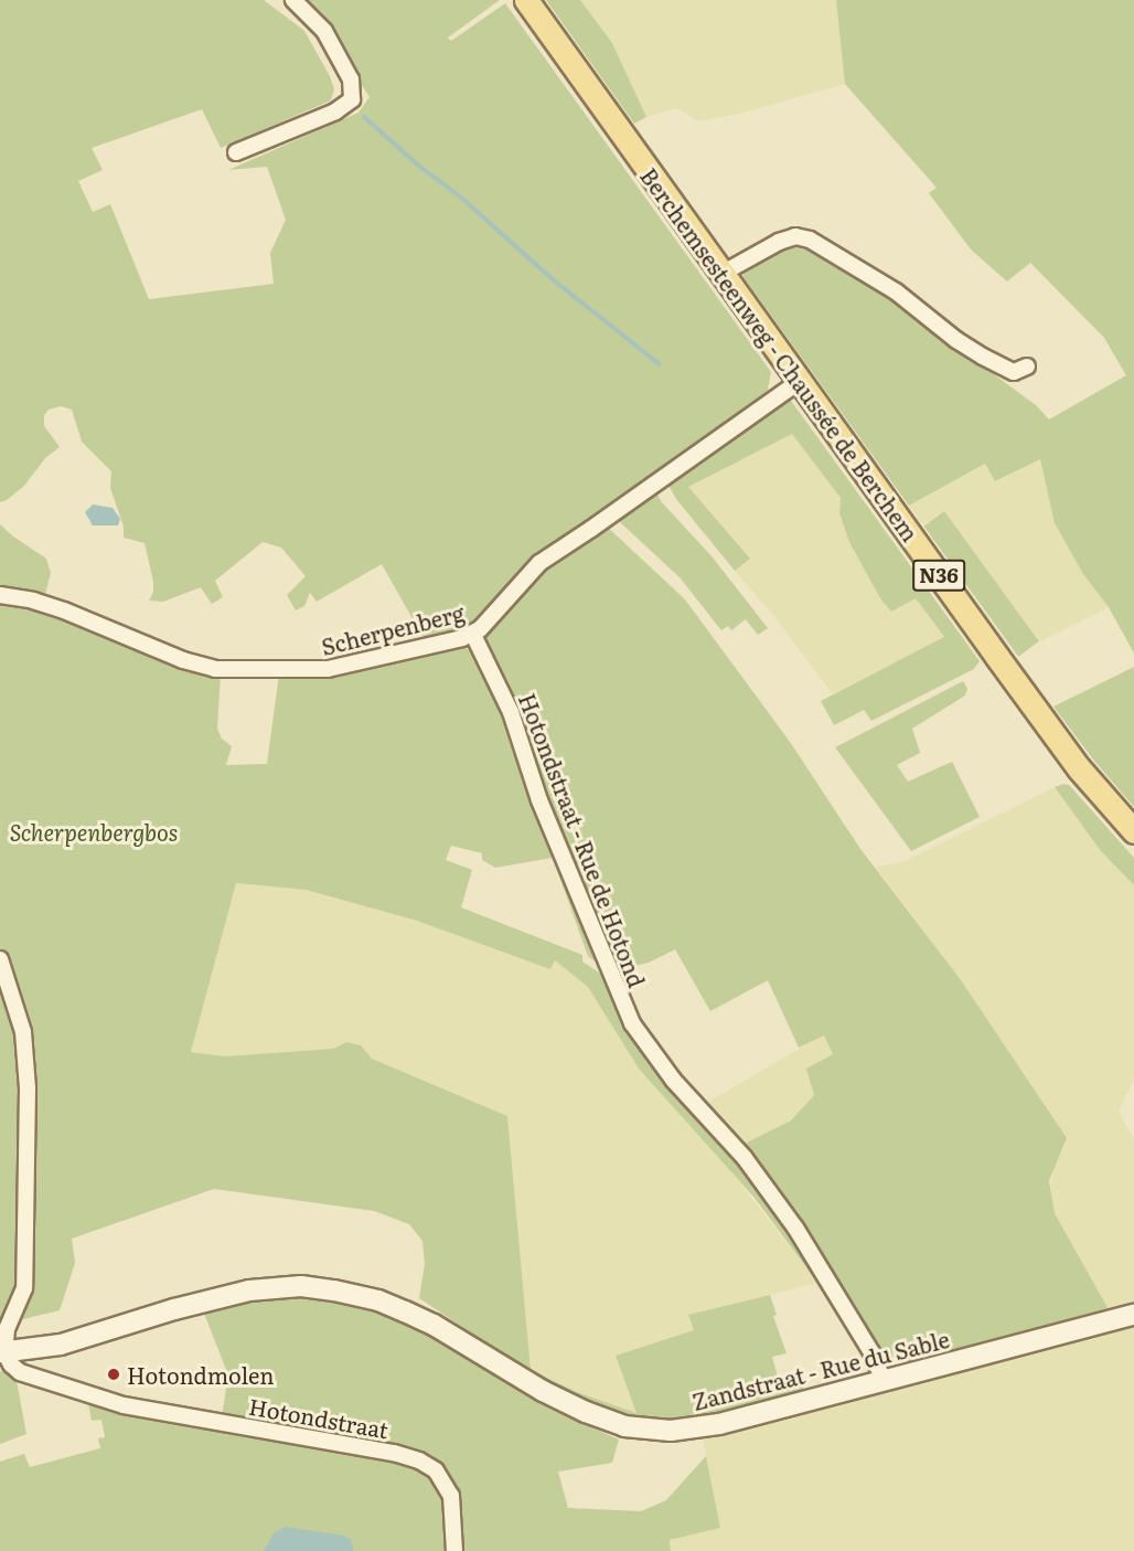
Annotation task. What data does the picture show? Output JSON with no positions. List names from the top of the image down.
{
  "streets": {
    "main road": ["Berchemsesteenweg - Chaussée de Berchem", "N36", "Zandstraat - Rue du Sable"],
    "street": ["Scherpenberg", "Hotondstraat - Rue de Hotond", "Hotondstraat"]
  },
  "crossings": [
    ["Berchemsesteenweg - Chaussée de Berchem", "Scherpenberg"],
    ["Scherpenberg", "Hotondstraat - Rue de Hotond"],
    ["Hotondstraat - Rue de Hotond", "Zandstraat - Rue du Sable"],
    ["Zandstraat - Rue du Sable", "Hotondstraat"]
  ],
  "parks": ["Scherpenbergbos"],
  "places": ["Hotondmolen"]
}
